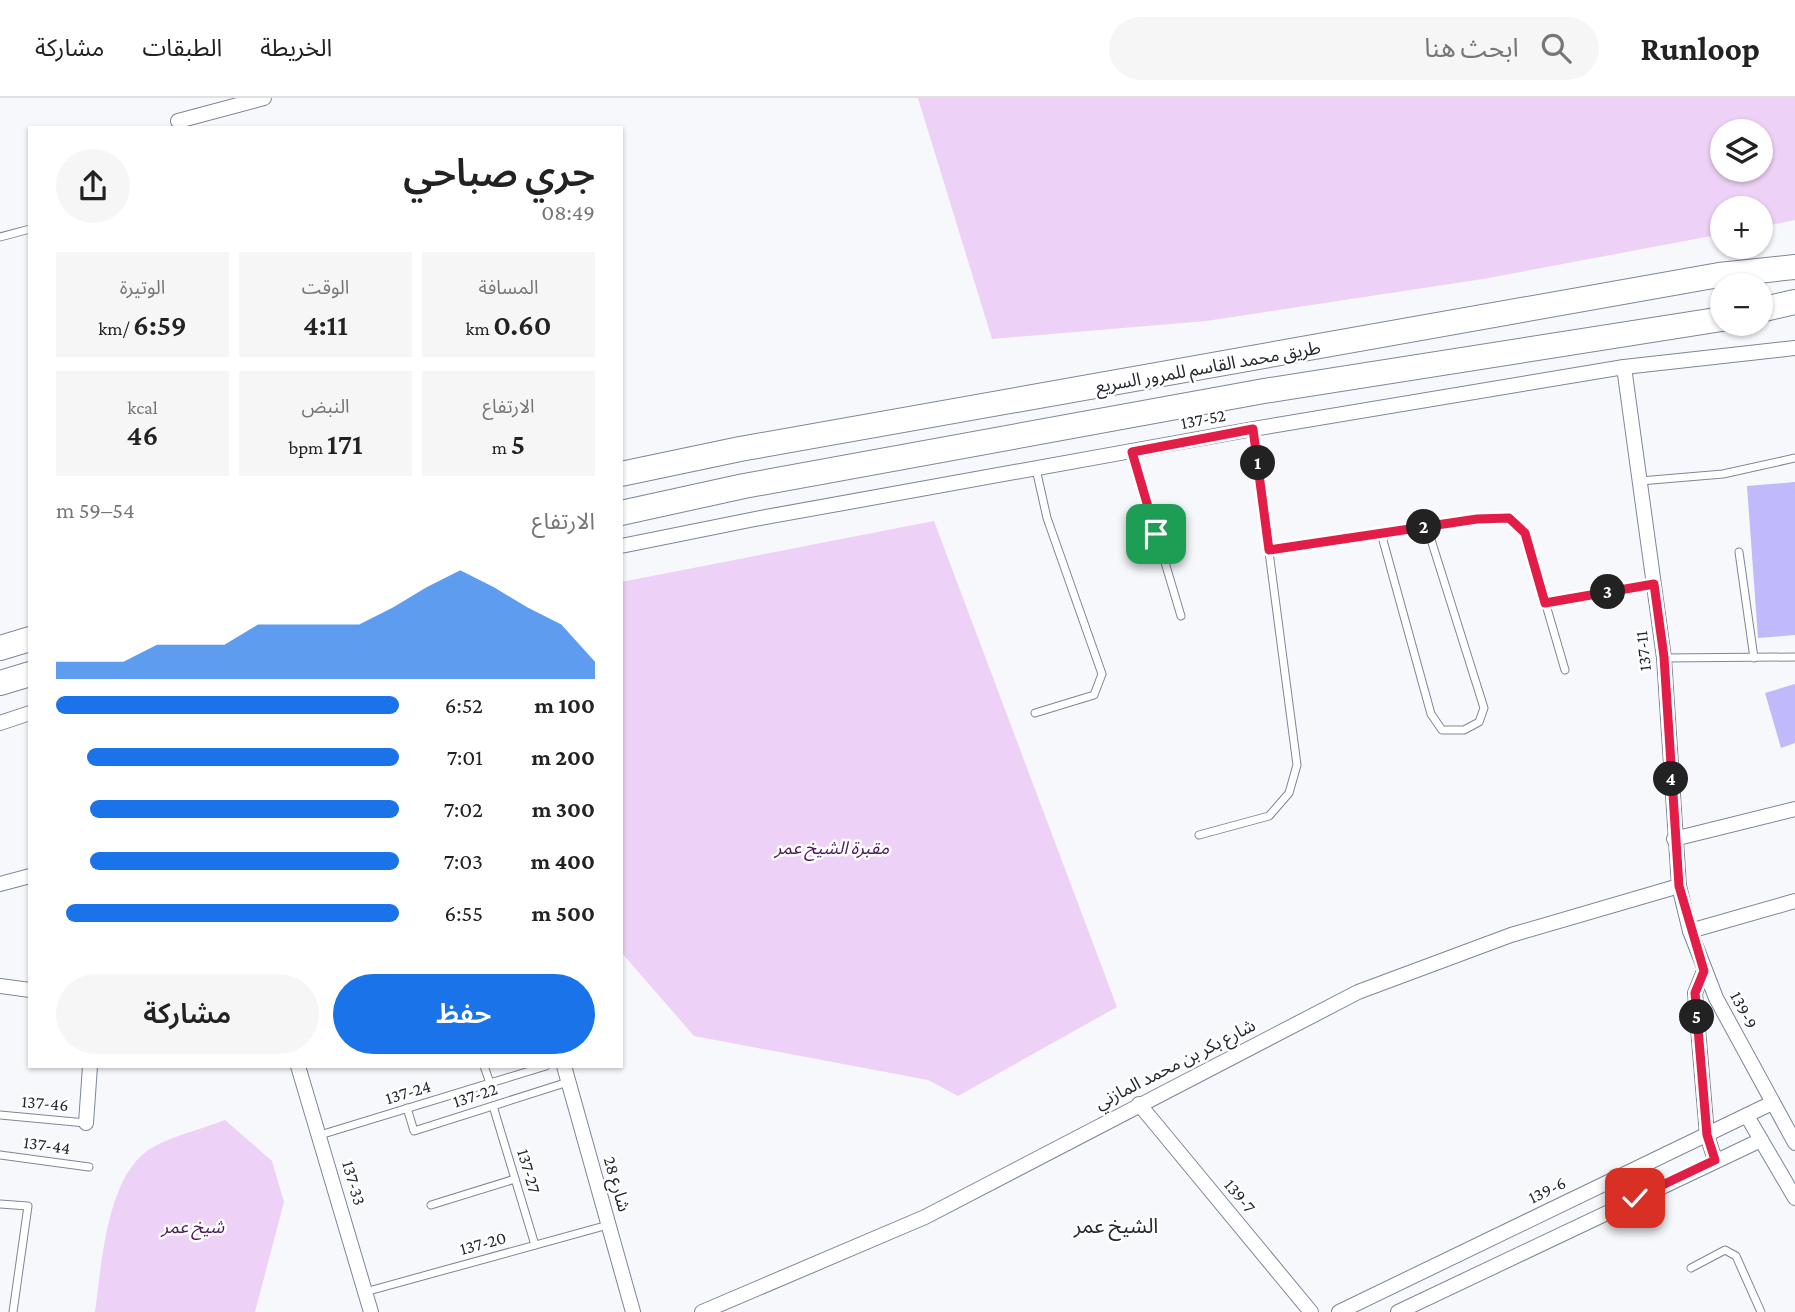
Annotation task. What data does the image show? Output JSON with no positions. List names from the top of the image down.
{
  "streets": {
    "highway": ["طريق محمد القاسم للمرور السريع"],
    "street": [
      "137-52",
      "137-11",
      "139-9",
      "شارع بكر بن محمد المازني",
      "137-33",
      "شارع 28",
      "139-6",
      "139-7"
    ],
    "lane": [
      "137-24",
      "137-22",
      "137-46",
      "137-44",
      "137-27",
      "137-20"
    ]
  },
  "crossings": [
    ["137-52", "137-11"],
    ["137-11", "139-9"],
    ["137-11", "شارع بكر بن محمد المازني"],
    ["139-9", "139-6"],
    ["شارع بكر بن محمد المازني", "139-7"],
    ["137-24", "137-22"],
    ["137-24", "137-33"],
    ["137-22", "137-27"],
    ["137-22", "شارع 28"],
    ["137-27", "137-20"],
    ["137-33", "137-20"],
    ["شارع 28", "137-20"]
  ],
  "districts": ["الشيخ عمر"],
  "parks": ["مقبرة الشيخ عمر", "شيخ عمر"],
  "page": {
    "header": "Runloop",
    "search": "ابحث هنا",
    "nav": ["الخريطة", "الطبقات", "مشاركة"],
    "map_buttons": ["+", "−"],
    "heading": ["جري صباحي", "08:49"],
    "stats": [
      ["المسافة", "0.60 km"],
      ["الوقت", "4:11"],
      ["الوتيرة", "6:59 /km"],
      ["الارتفاع", "5 m"],
      ["النبض", "171 bpm"],
      ["kcal", "46"]
    ],
    "pins": [
      "1",
      "2",
      "3",
      "4",
      "5"
    ],
    "chart": ["الارتفاع", "54–59 m"],
    "list": [
      {
        "name": "100 m",
        "note": "6:52"
      },
      {
        "name": "200 m",
        "note": "7:01"
      },
      {
        "name": "300 m",
        "note": "7:02"
      },
      {
        "name": "400 m",
        "note": "7:03"
      },
      {
        "name": "500 m",
        "note": "6:55"
      }
    ],
    "buttons": ["حفظ", "مشاركة"]
  }
}
